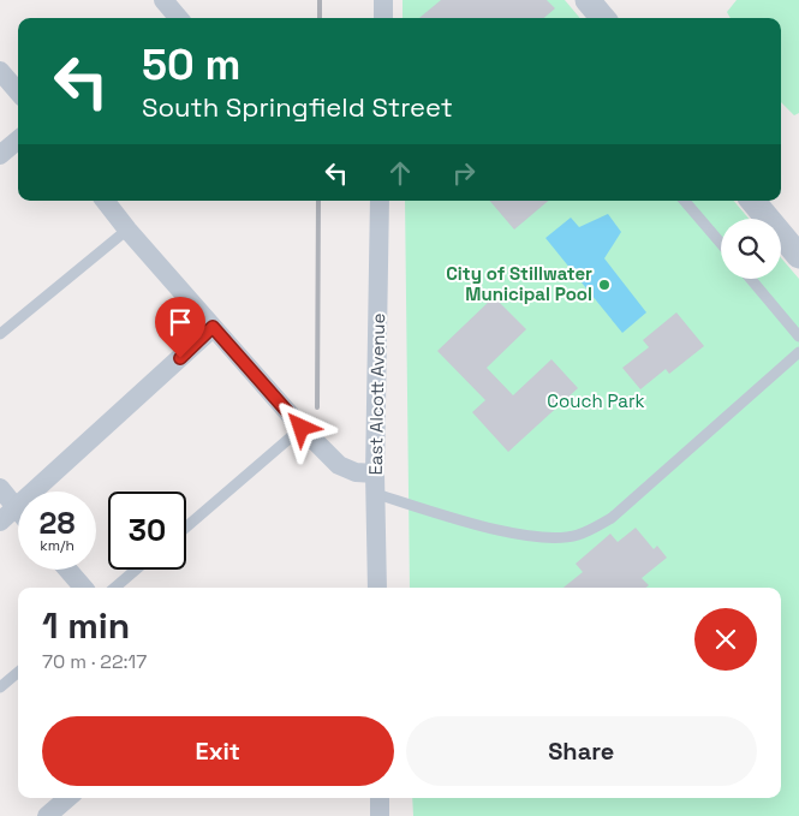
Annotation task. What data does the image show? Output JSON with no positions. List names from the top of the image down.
{
  "streets": {
    "street": ["East Alcott Avenue"]
  },
  "parks": ["Couch Park"],
  "places": ["City of Stillwater Municipal Pool"],
  "page": {
    "turn": ["50 m", "South Springfield Street"],
    "speed": "28 km/h",
    "limit": "30",
    "heading": ["1 min", "70 m · 22:17"],
    "buttons": ["Exit", "Share"]
  }
}
